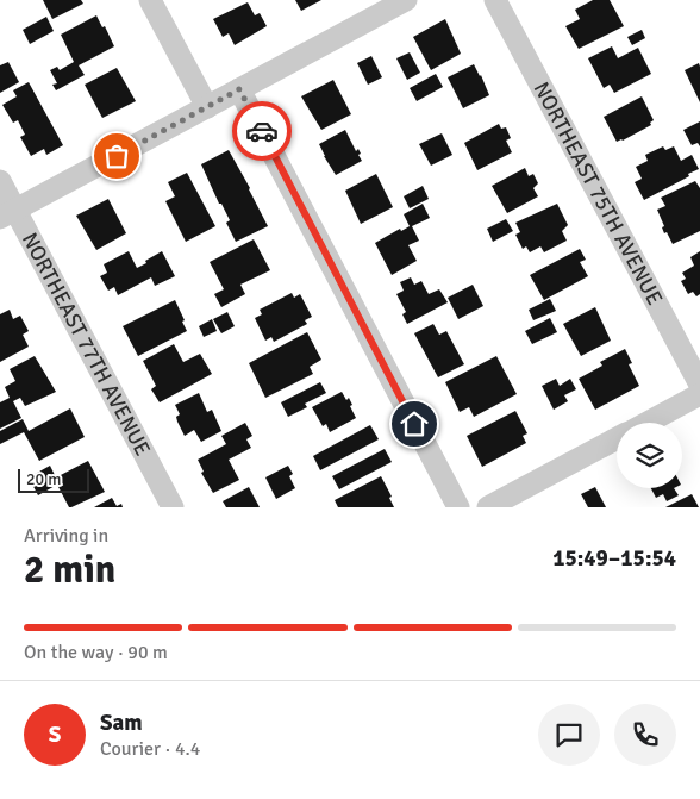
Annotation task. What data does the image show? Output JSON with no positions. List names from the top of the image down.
{
  "streets": {
    "street": ["NORTHEAST 75TH AVENUE", "NORTHEAST 77TH AVENUE"]
  },
  "scale_bar": "20 m",
  "page": {
    "scale": "20 m",
    "heading": ["2 min", "Arriving in", "15:49–15:54"],
    "panel": ["Sam", "Courier · 4.4"],
    "bar": "On the way · 90 m",
    "round": "S"
  }
}
